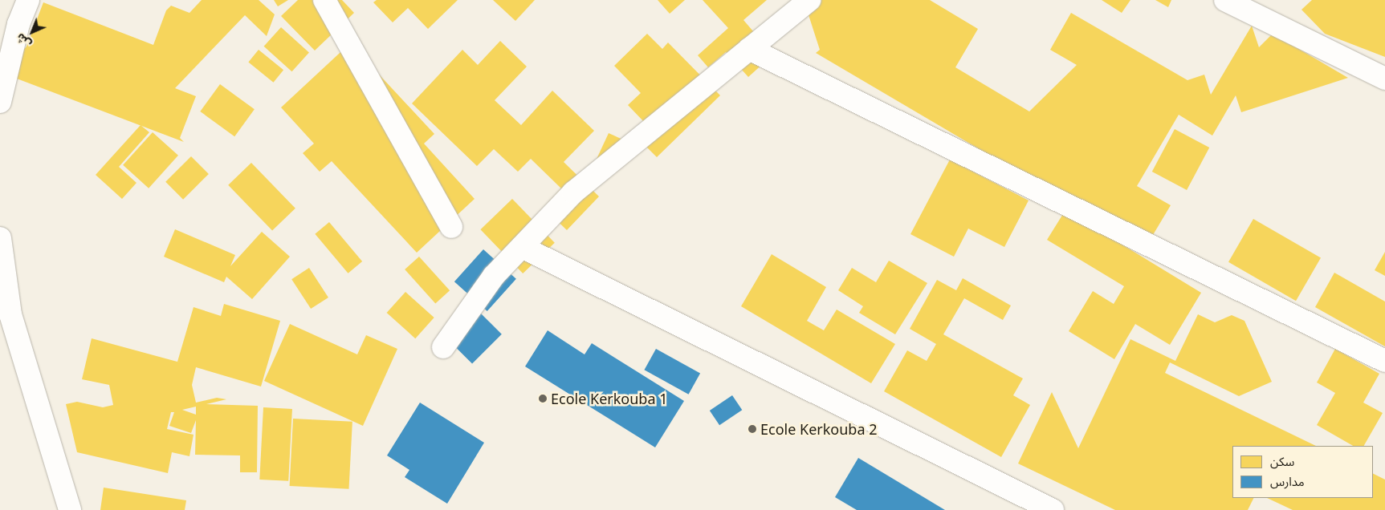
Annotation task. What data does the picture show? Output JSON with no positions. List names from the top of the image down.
{
  "places": ["Ecole Kerkouba 1", "Ecole Kerkouba 2"],
  "legend": ["سكن", "مدارس"],
  "north": "bottom left"
}
